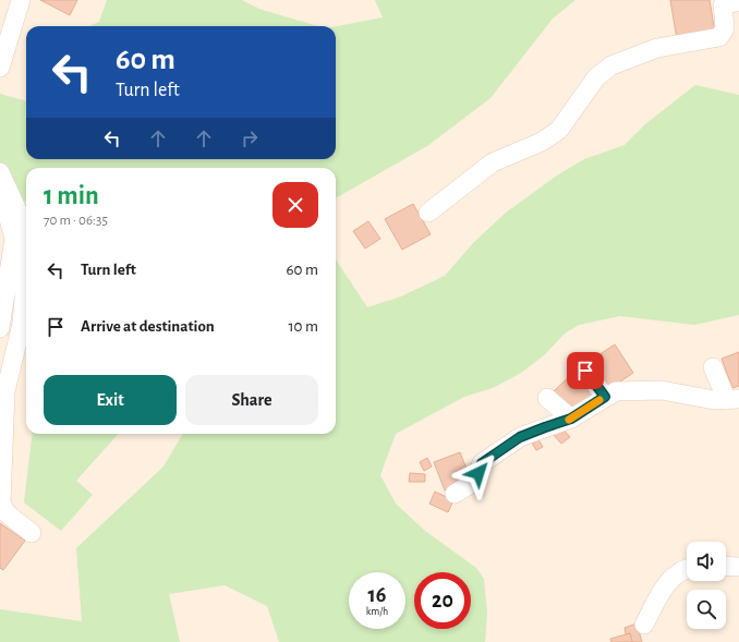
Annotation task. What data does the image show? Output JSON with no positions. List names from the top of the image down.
{
  "page": {
    "turn": ["60 m", "Turn left"],
    "heading": ["1 min", "70 m · 06:35"],
    "list": [
      {
        "name": "Turn left",
        "value": "60 m"
      },
      {
        "name": "Arrive at destination",
        "value": "10 m"
      }
    ],
    "buttons": ["Exit", "Share"],
    "speed": "16 km/h",
    "limit": "20"
  }
}
